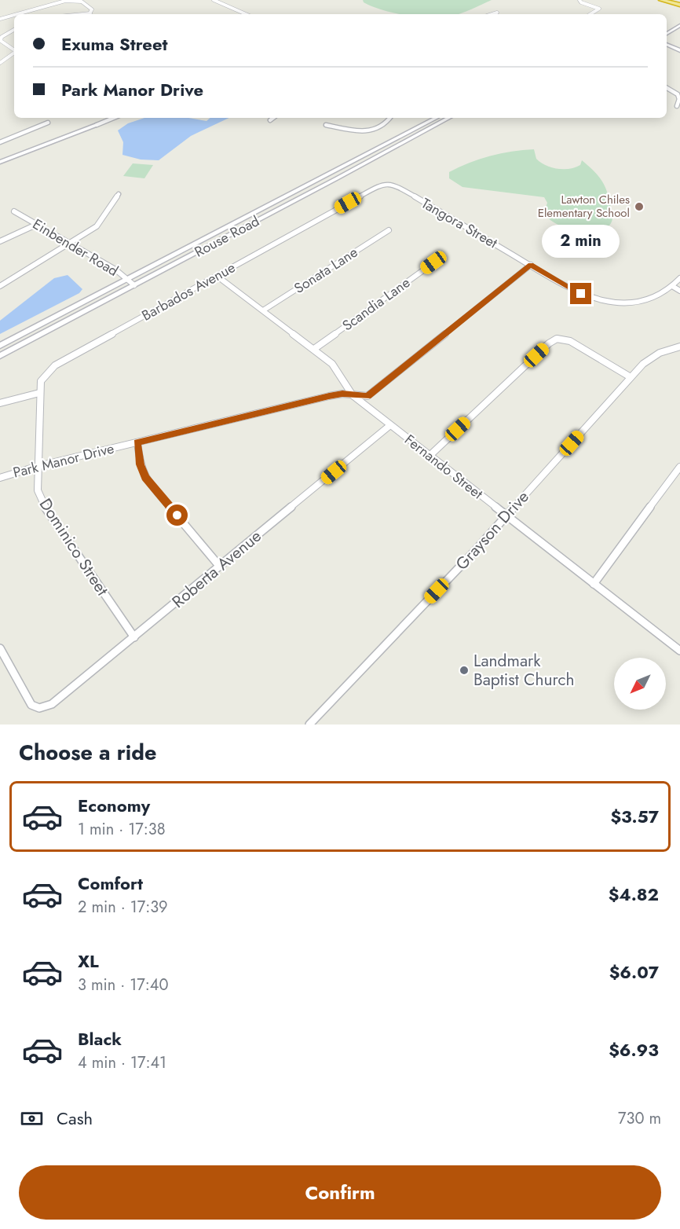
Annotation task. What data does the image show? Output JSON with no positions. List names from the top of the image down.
{
  "streets": {
    "street": [
      "Tangora Street",
      "Rouse Road",
      "Einbender Road",
      "Sonata Lane",
      "Barbados Avenue",
      "Scandia Lane",
      "Park Manor Drive",
      "Fernando Street",
      "Grayson Drive",
      "Dominico Street",
      "Roberta Avenue"
    ]
  },
  "crossings": [
    ["Tangora Street", "Barbados Avenue"],
    ["Tangora Street", "Park Manor Drive"],
    ["Rouse Road", "Einbender Road"],
    ["Sonata Lane", "Fernando Street"],
    ["Barbados Avenue", "Fernando Street"],
    ["Barbados Avenue", "Dominico Street"],
    ["Scandia Lane", "Fernando Street"],
    ["Park Manor Drive", "Fernando Street"],
    ["Park Manor Drive", "Dominico Street"],
    ["Fernando Street", "Grayson Drive"],
    ["Fernando Street", "Roberta Avenue"],
    ["Dominico Street", "Roberta Avenue"]
  ],
  "places": ["Lawton Chiles Elementary School", "Landmark Baptist Church"],
  "north": "bottom left",
  "page": {
    "banner": ["Exuma Street", "Park Manor Drive"],
    "bubble": "2 min",
    "heading": "Choose a ride",
    "list": [
      {
        "name": "Economy",
        "note": "1 min · 17:38",
        "value": "$3.57"
      },
      {
        "name": "Comfort",
        "note": "2 min · 17:39",
        "value": "$4.82"
      },
      {
        "name": "XL",
        "note": "3 min · 17:40",
        "value": "$6.07"
      },
      {
        "name": "Black",
        "note": "4 min · 17:41",
        "value": "$6.93"
      }
    ],
    "pay": ["Cash", "730 m"],
    "buttons": "Confirm"
  }
}
